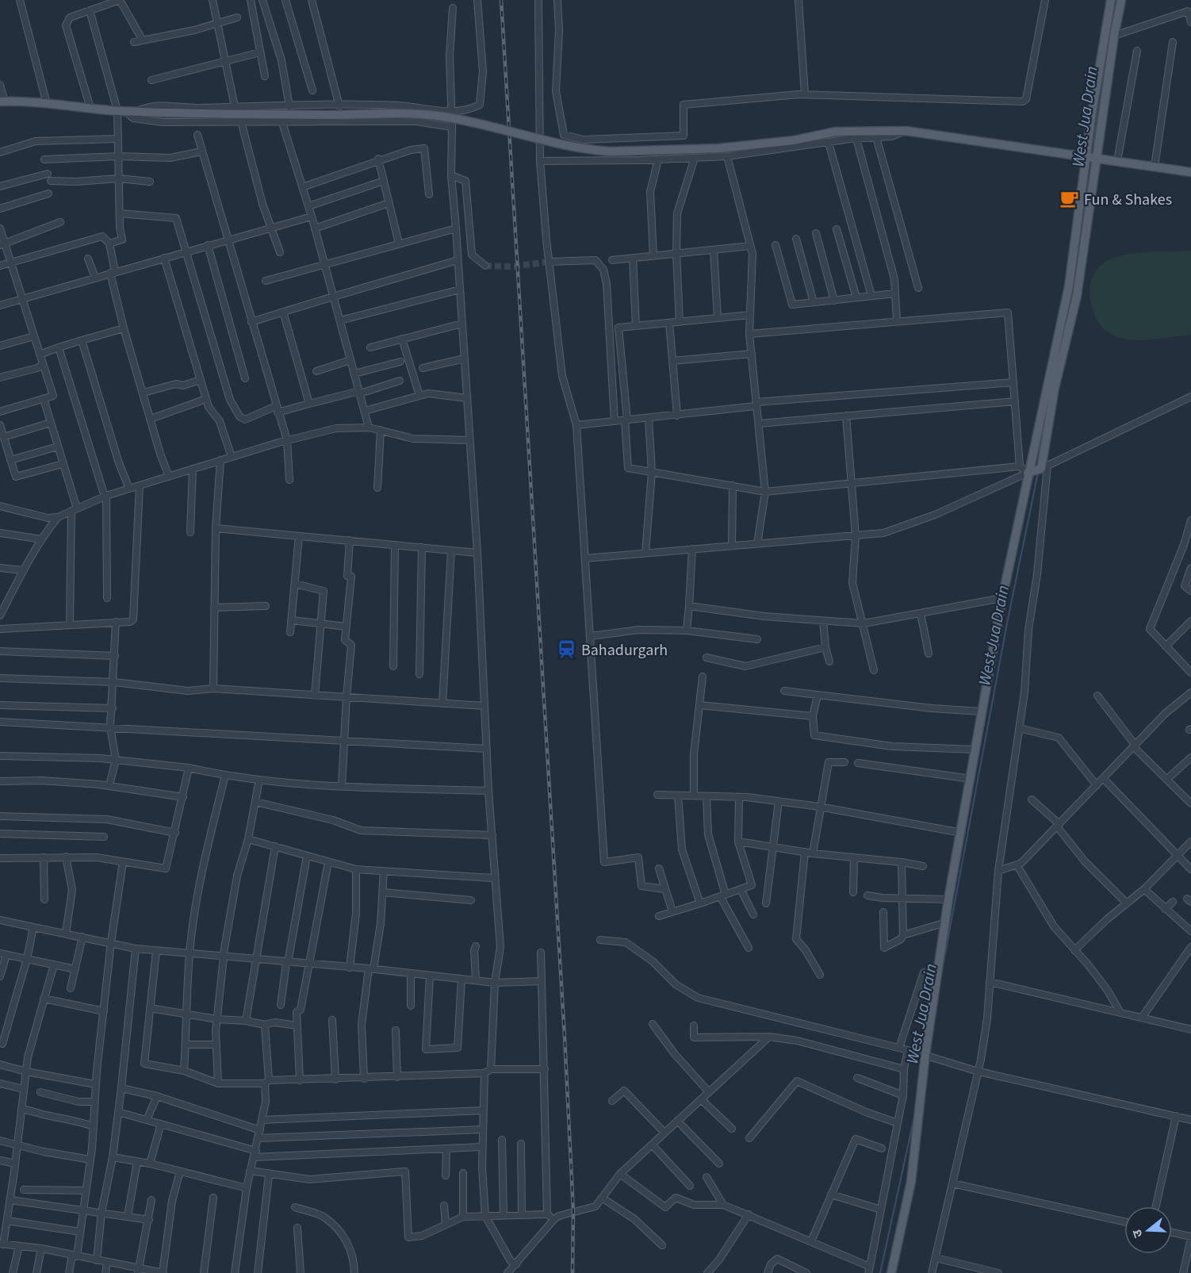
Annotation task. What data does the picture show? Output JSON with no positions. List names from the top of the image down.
{
  "water": ["West Jua Drain"],
  "places": {
    "cafe": ["Fun & Shakes"],
    "station": ["Bahadurgarh"]
  },
  "north": "left"
}
